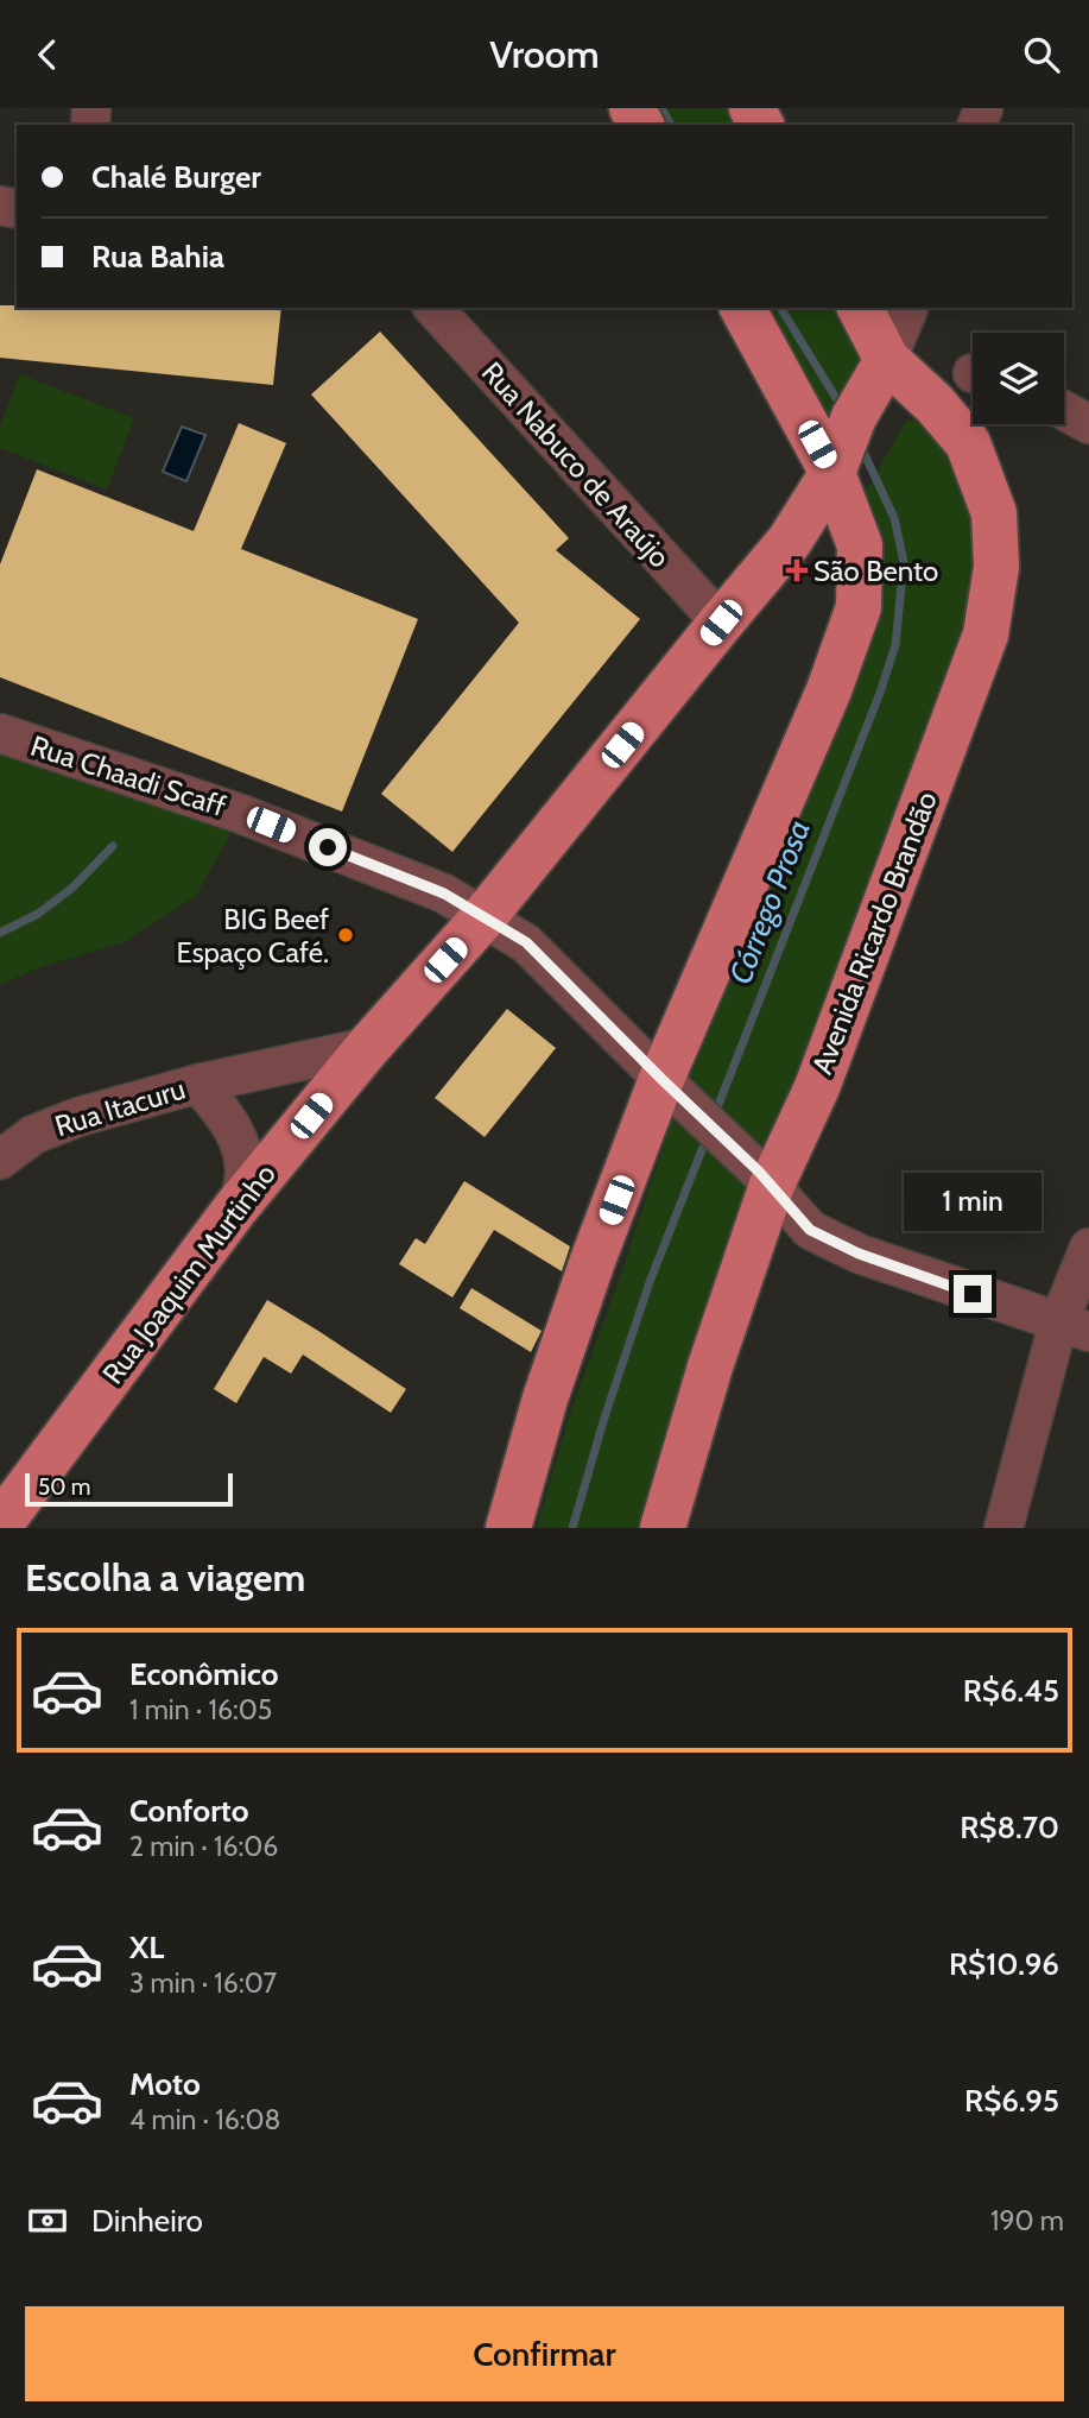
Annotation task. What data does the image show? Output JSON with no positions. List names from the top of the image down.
{
  "streets": {
    "main road": ["Avenida Ricardo Brandão", "Rua Joaquim Murtinho"],
    "street": ["Rua Nabuco de Araújo", "Rua Chaadi Scaff", "Rua Itacuru"]
  },
  "crossings": [
    ["Rua Nabuco de Araújo", "Rua Joaquim Murtinho"],
    ["Rua Chaadi Scaff", "Avenida Ricardo Brandão"],
    ["Rua Chaadi Scaff", "Rua Joaquim Murtinho"],
    ["Avenida Ricardo Brandão", "Rua Joaquim Murtinho"],
    ["Rua Itacuru", "Rua Joaquim Murtinho"]
  ],
  "water": ["Córrego Prosa"],
  "places": {
    "health": ["São Bento"],
    "other": ["BIG Beef Espaço Café."]
  },
  "scale_bar": "50 m",
  "page": {
    "header": "Vroom",
    "banner": ["Chalé Burger", "Rua Bahia"],
    "bubble": "1 min",
    "scale": "50 m",
    "heading": "Escolha a viagem",
    "list": [
      {
        "name": "Econômico",
        "note": "1 min · 16:05",
        "value": "R$6.45"
      },
      {
        "name": "Conforto",
        "note": "2 min · 16:06",
        "value": "R$8.70"
      },
      {
        "name": "XL",
        "note": "3 min · 16:07",
        "value": "R$10.96"
      },
      {
        "name": "Moto",
        "note": "4 min · 16:08",
        "value": "R$6.95"
      }
    ],
    "pay": ["Dinheiro", "190 m"],
    "buttons": "Confirmar"
  }
}
